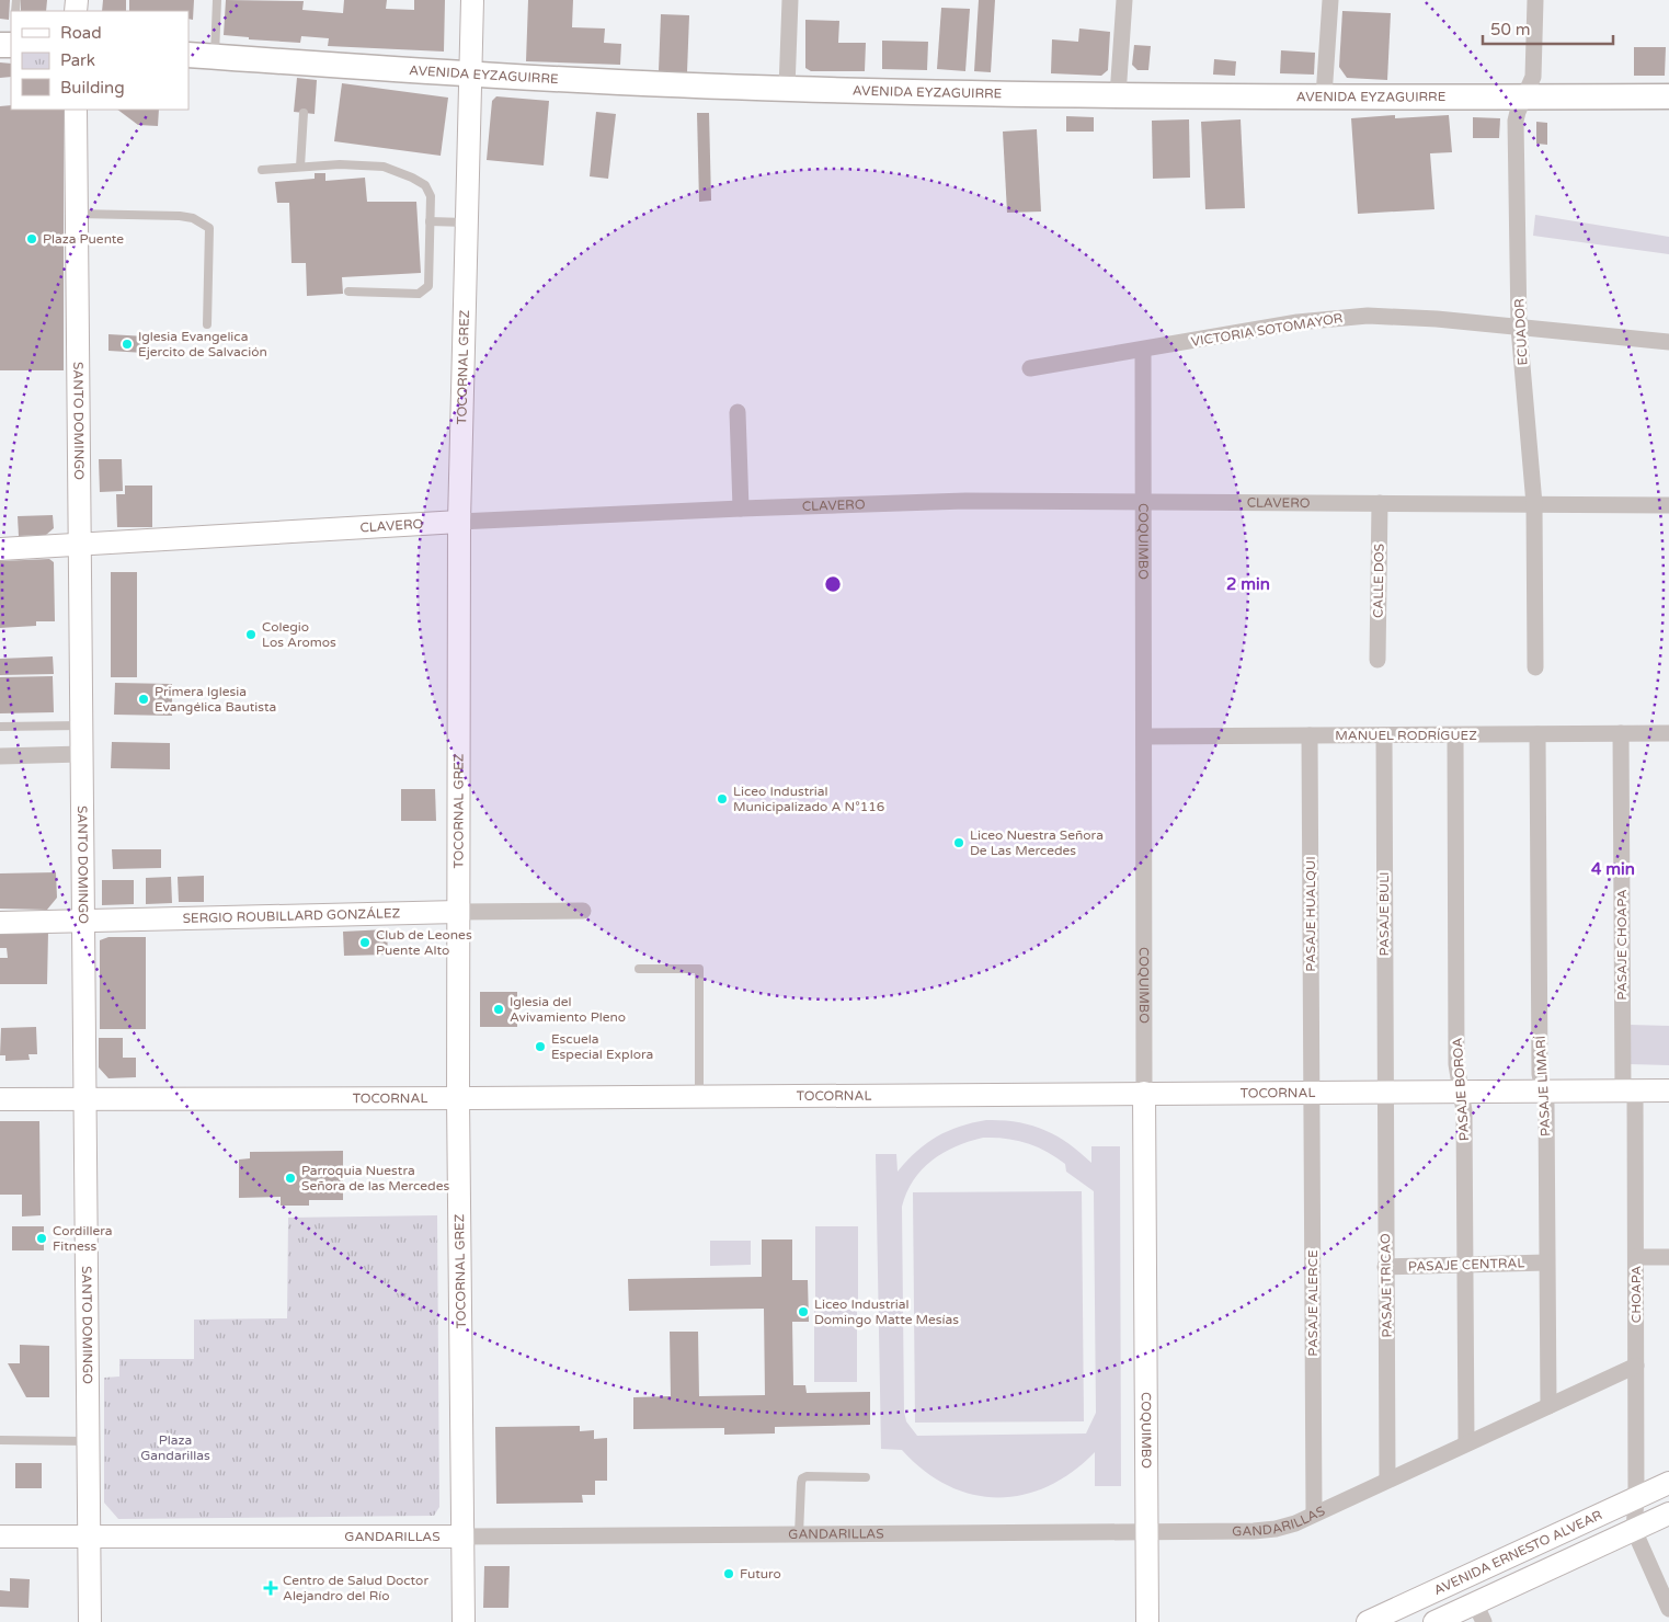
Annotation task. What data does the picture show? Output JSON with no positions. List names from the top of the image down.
{
  "streets": {
    "main road": ["AVENIDA EYZAGUIRRE"],
    "street": [
      "VICTORIA SOTOMAYOR",
      "ECUADOR",
      "TOCORNAL GREZ",
      "SANTO DOMINGO",
      "CLAVERO",
      "COQUIMBO",
      "CALLE DOS",
      "MANUEL RODRÍGUEZ",
      "PASAJE HUALQUI",
      "PASAJE BULI",
      "SERGIO ROUBILLARD GONZÁLEZ",
      "PASAJE CHOAPA",
      "PASAJE LIMARÍ",
      "PASAJE BOROA",
      "TOCORNAL",
      "PASAJE CENTRAL",
      "PASAJE TRICAO",
      "CHOAPA",
      "PASAJE ALERCE",
      "GANDARILLAS",
      "AVENIDA ERNESTO ALVEAR"
    ]
  },
  "crossings": [
    ["AVENIDA EYZAGUIRRE", "ECUADOR"],
    ["AVENIDA EYZAGUIRRE", "TOCORNAL GREZ"],
    ["VICTORIA SOTOMAYOR", "ECUADOR"],
    ["VICTORIA SOTOMAYOR", "COQUIMBO"],
    ["ECUADOR", "CLAVERO"],
    ["TOCORNAL GREZ", "CLAVERO"],
    ["TOCORNAL GREZ", "SERGIO ROUBILLARD GONZÁLEZ"],
    ["TOCORNAL GREZ", "TOCORNAL"],
    ["TOCORNAL GREZ", "GANDARILLAS"],
    ["SANTO DOMINGO", "CLAVERO"],
    ["SANTO DOMINGO", "SERGIO ROUBILLARD GONZÁLEZ"],
    ["SANTO DOMINGO", "TOCORNAL"],
    ["SANTO DOMINGO", "GANDARILLAS"],
    ["CLAVERO", "COQUIMBO"],
    ["CLAVERO", "CALLE DOS"],
    ["COQUIMBO", "MANUEL RODRÍGUEZ"],
    ["COQUIMBO", "TOCORNAL"],
    ["COQUIMBO", "GANDARILLAS"],
    ["MANUEL RODRÍGUEZ", "PASAJE HUALQUI"],
    ["MANUEL RODRÍGUEZ", "PASAJE BULI"],
    ["MANUEL RODRÍGUEZ", "PASAJE CHOAPA"],
    ["MANUEL RODRÍGUEZ", "PASAJE LIMARÍ"],
    ["MANUEL RODRÍGUEZ", "PASAJE BOROA"],
    ["PASAJE HUALQUI", "TOCORNAL"],
    ["PASAJE HUALQUI", "PASAJE ALERCE"],
    ["PASAJE BULI", "TOCORNAL"],
    ["PASAJE BULI", "PASAJE TRICAO"],
    ["PASAJE CHOAPA", "TOCORNAL"],
    ["PASAJE CHOAPA", "CHOAPA"],
    ["PASAJE LIMARÍ", "TOCORNAL"],
    ["PASAJE LIMARÍ", "PASAJE CENTRAL"],
    ["PASAJE LIMARÍ", "GANDARILLAS"],
    ["PASAJE BOROA", "TOCORNAL"],
    ["PASAJE BOROA", "PASAJE CENTRAL"],
    ["PASAJE BOROA", "GANDARILLAS"],
    ["TOCORNAL", "PASAJE TRICAO"],
    ["TOCORNAL", "CHOAPA"],
    ["TOCORNAL", "PASAJE ALERCE"],
    ["PASAJE CENTRAL", "PASAJE TRICAO"],
    ["PASAJE TRICAO", "GANDARILLAS"],
    ["CHOAPA", "GANDARILLAS"],
    ["CHOAPA", "AVENIDA ERNESTO ALVEAR"],
    ["PASAJE ALERCE", "GANDARILLAS"]
  ],
  "parks": ["Plaza Gandarillas"],
  "places": {
    "other": [
      "Plaza Puente",
      "Iglesia Evangelica Ejercito de Salvación",
      "Colegio Los Aromos",
      "Primera Iglesia Evangélica Bautista",
      "Liceo Industrial Municipalizado A N°116",
      "Liceo Nuestra Señora De Las Mercedes",
      "Club de Leones Puente Alto",
      "Iglesia del Avivamiento Pleno",
      "Escuela Especial Explora",
      "Parroquia Nuestra Señora de las Mercedes",
      "Cordillera Fitness",
      "Liceo Industrial Domingo Matte Mesías",
      "Futuro"
    ],
    "health": ["Centro de Salud Doctor Alejandro del Río"]
  },
  "legend": ["Road", "Park", "Building"],
  "scale_bar": "50 m",
  "rings": ["2 min", "4 min"]
}
